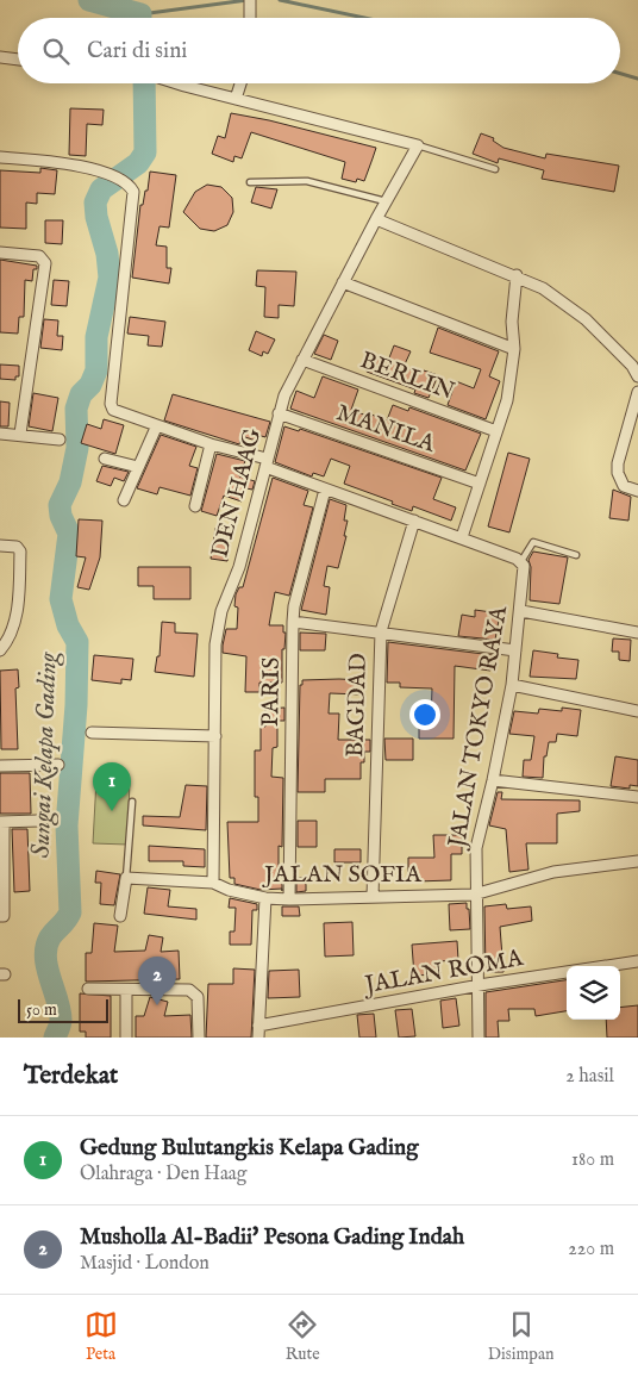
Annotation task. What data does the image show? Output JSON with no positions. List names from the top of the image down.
{
  "streets": {
    "street": [
      "BERLIN",
      "MANILA",
      "DEN HAAG",
      "PARIS",
      "BAGDAD",
      "JALAN TOKYO RAYA",
      "JALAN SOFIA",
      "JALAN ROMA"
    ]
  },
  "crossings": [
    ["BERLIN", "DEN HAAG"],
    ["MANILA", "DEN HAAG"],
    ["DEN HAAG", "JALAN SOFIA"],
    ["PARIS", "JALAN SOFIA"],
    ["BAGDAD", "JALAN SOFIA"],
    ["JALAN TOKYO RAYA", "JALAN SOFIA"],
    ["JALAN TOKYO RAYA", "JALAN ROMA"]
  ],
  "water": ["Sungai Kelapa Gading"],
  "scale_bar": "50 m",
  "page": {
    "search": "Cari di sini",
    "pins": ["1", "2"],
    "scale": "50 m",
    "heading": ["Terdekat", "2 hasil"],
    "list": [
      {
        "mark": "1",
        "name": "Gedung Bulutangkis Kelapa Gading",
        "note": "Olahraga · Den Haag",
        "value": "180 m"
      },
      {
        "mark": "2",
        "name": "Musholla Al-Badii' Pesona Gading Indah",
        "note": "Masjid · London",
        "value": "220 m"
      }
    ],
    "nav": ["Peta", "Rute", "Disimpan"]
  }
}
